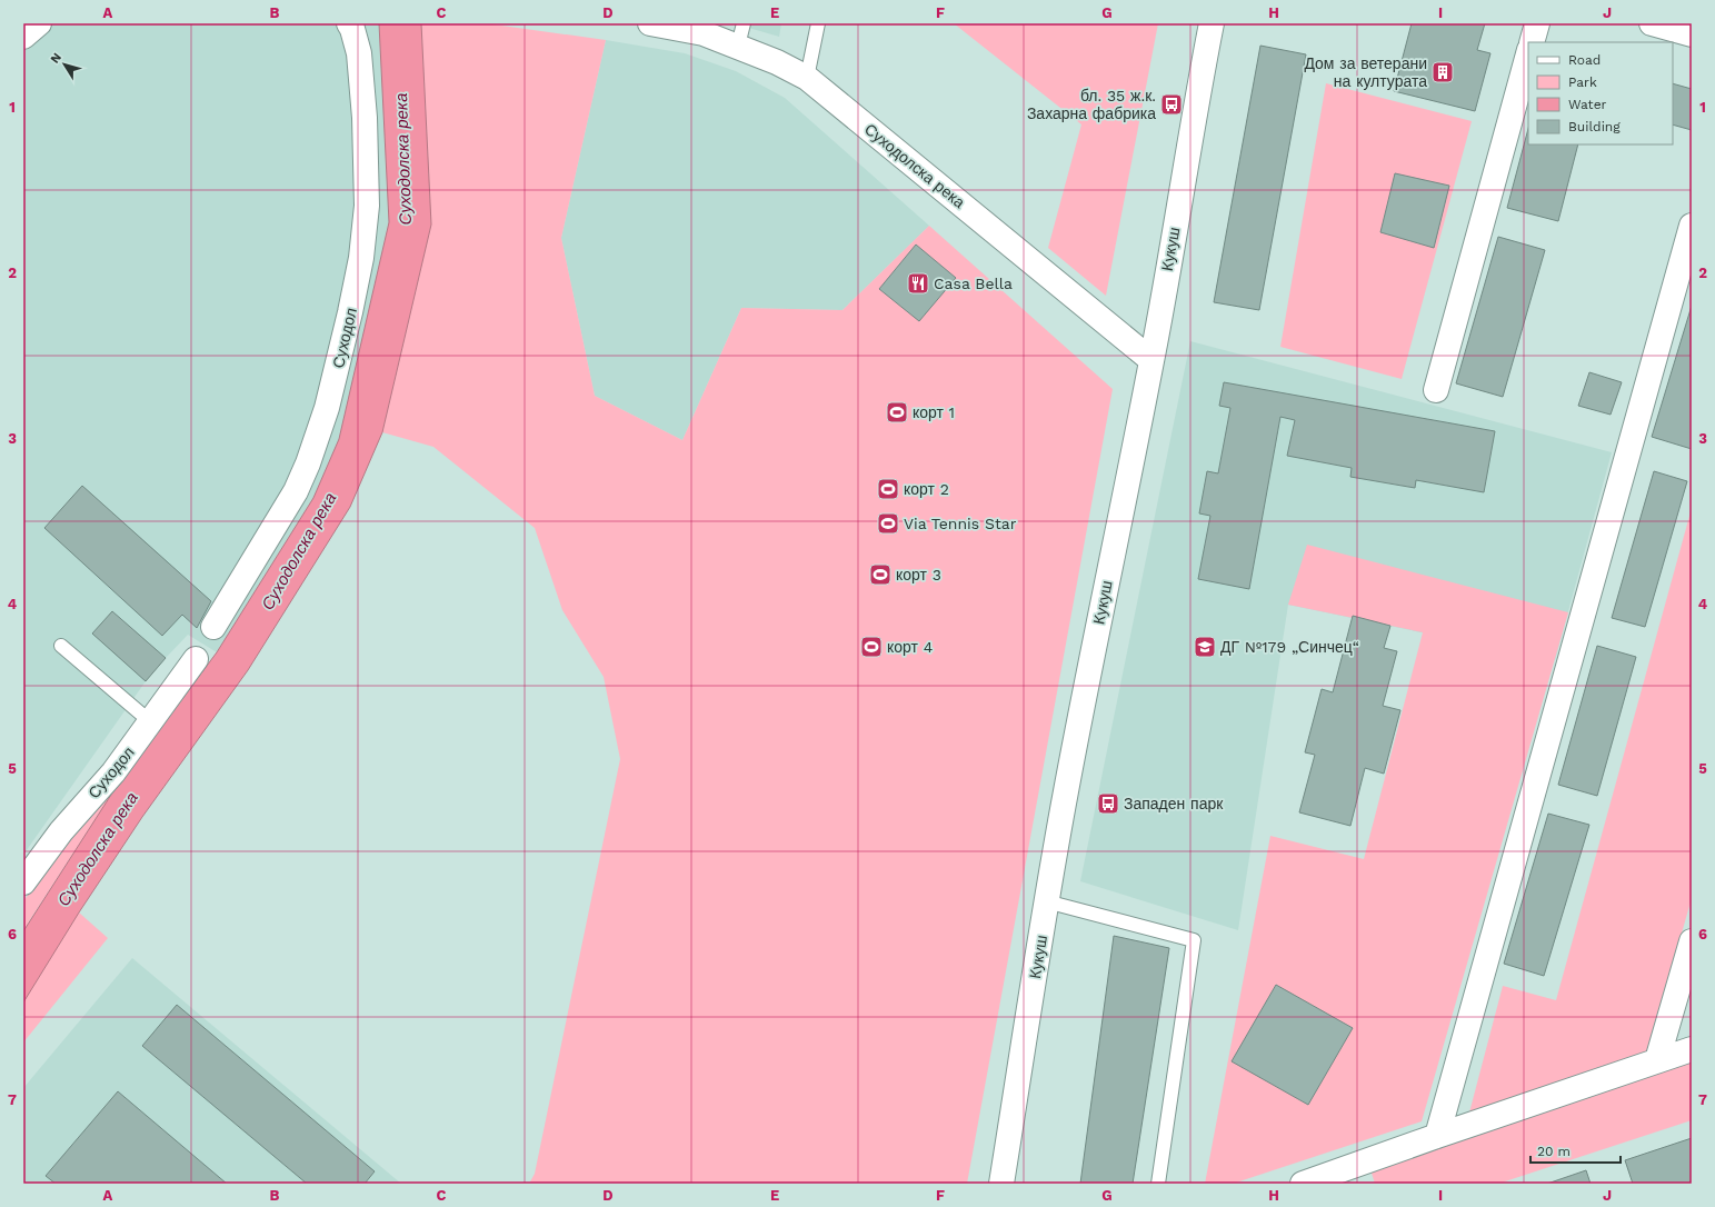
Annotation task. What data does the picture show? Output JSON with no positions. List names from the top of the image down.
{
  "streets": {
    "street": ["Суходолска река", "Кукуш", "Суходол"]
  },
  "crossings": [
    ["Суходолска река", "Кукуш"]
  ],
  "water": ["Суходолска река"],
  "places": {
    "building": ["Дом за ветерани на културата"],
    "bus stop": ["бл. 35 ж.к. Захарна фабрика", "Западен парк"],
    "restaurant": ["Casa Bella"],
    "sports": [
      "корт 1",
      "корт 2",
      "Via Tennis Star",
      "корт 3",
      "корт 4"
    ],
    "school or university": ["ДГ №179 „Синчец“"]
  },
  "legend": [
    "Road",
    "Park",
    "Water",
    "Building"
  ],
  "scale_bar": "20 m",
  "north": "top left",
  "grid": {
    "columns": [
      "A",
      "B",
      "C",
      "D",
      "E",
      "F",
      "G",
      "H",
      "I",
      "J"
    ],
    "rows": [
      "1",
      "2",
      "3",
      "4",
      "5",
      "6",
      "7"
    ]
  }
}
